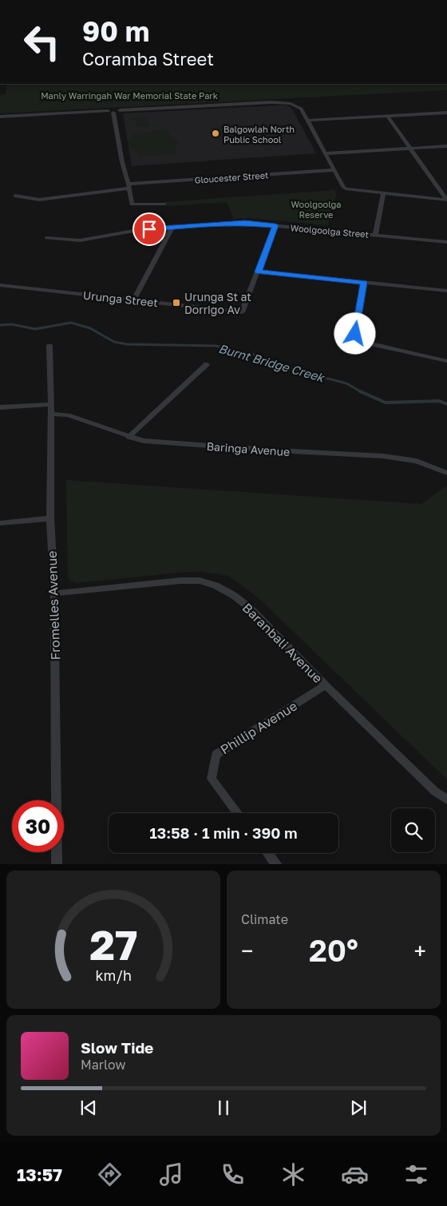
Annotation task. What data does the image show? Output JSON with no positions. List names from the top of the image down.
{
  "streets": {
    "street": [
      "Gloucester Street",
      "Woolgoolga Street",
      "Urunga Street",
      "Baringa Avenue",
      "Fromelles Avenue",
      "Baranbali Avenue",
      "Phillip Avenue"
    ]
  },
  "crossings": [
    ["Baringa Avenue", "Fromelles Avenue"],
    ["Fromelles Avenue", "Baranbali Avenue"],
    ["Baranbali Avenue", "Phillip Avenue"]
  ],
  "water": ["Burnt Bridge Creek"],
  "parks": ["Manly Warringah War Memorial State Park", "Woolgoolga Reserve"],
  "places": {
    "other": ["Balgowlah North Public School"],
    "transit": ["Urunga St at Dorrigo Av"]
  },
  "page": {
    "turn": ["90 m", "Coramba Street"],
    "limit": "30",
    "trip": "13:58 · 1 min · 390 m",
    "tile": "Climate",
    "heat": ["−", "20°", "+"],
    "song": ["Slow Tide", "Marlow"],
    "tabs": "13:57",
    "gauge": ["27", "km/h"]
  }
}
